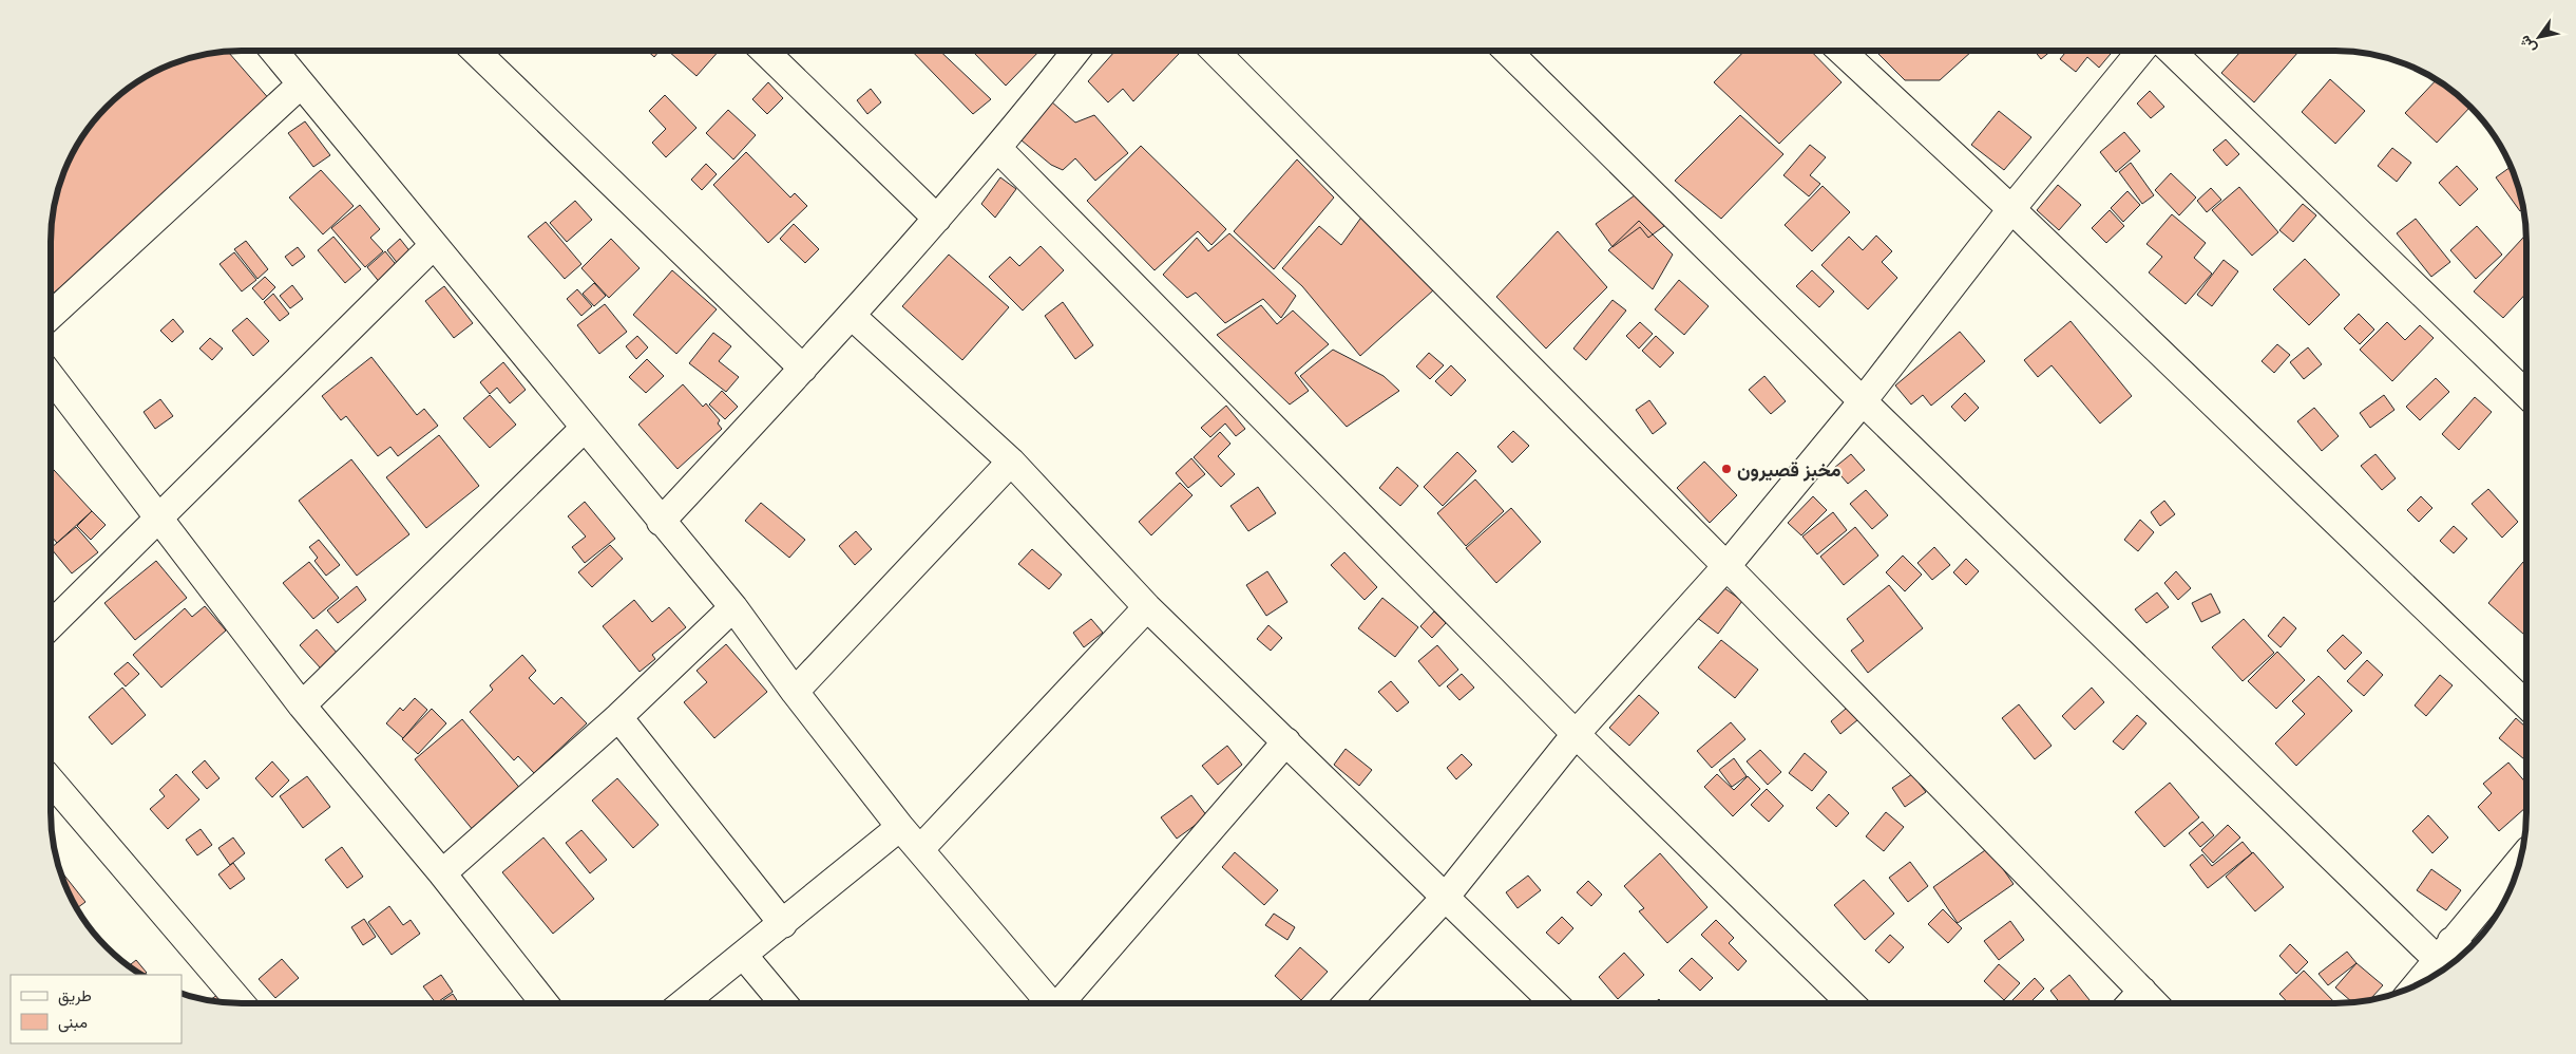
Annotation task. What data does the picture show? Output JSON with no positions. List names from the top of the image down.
{
  "places": ["مخبز قصيرون"],
  "legend": ["طريق", "مبنى"],
  "north": "bottom left"
}
